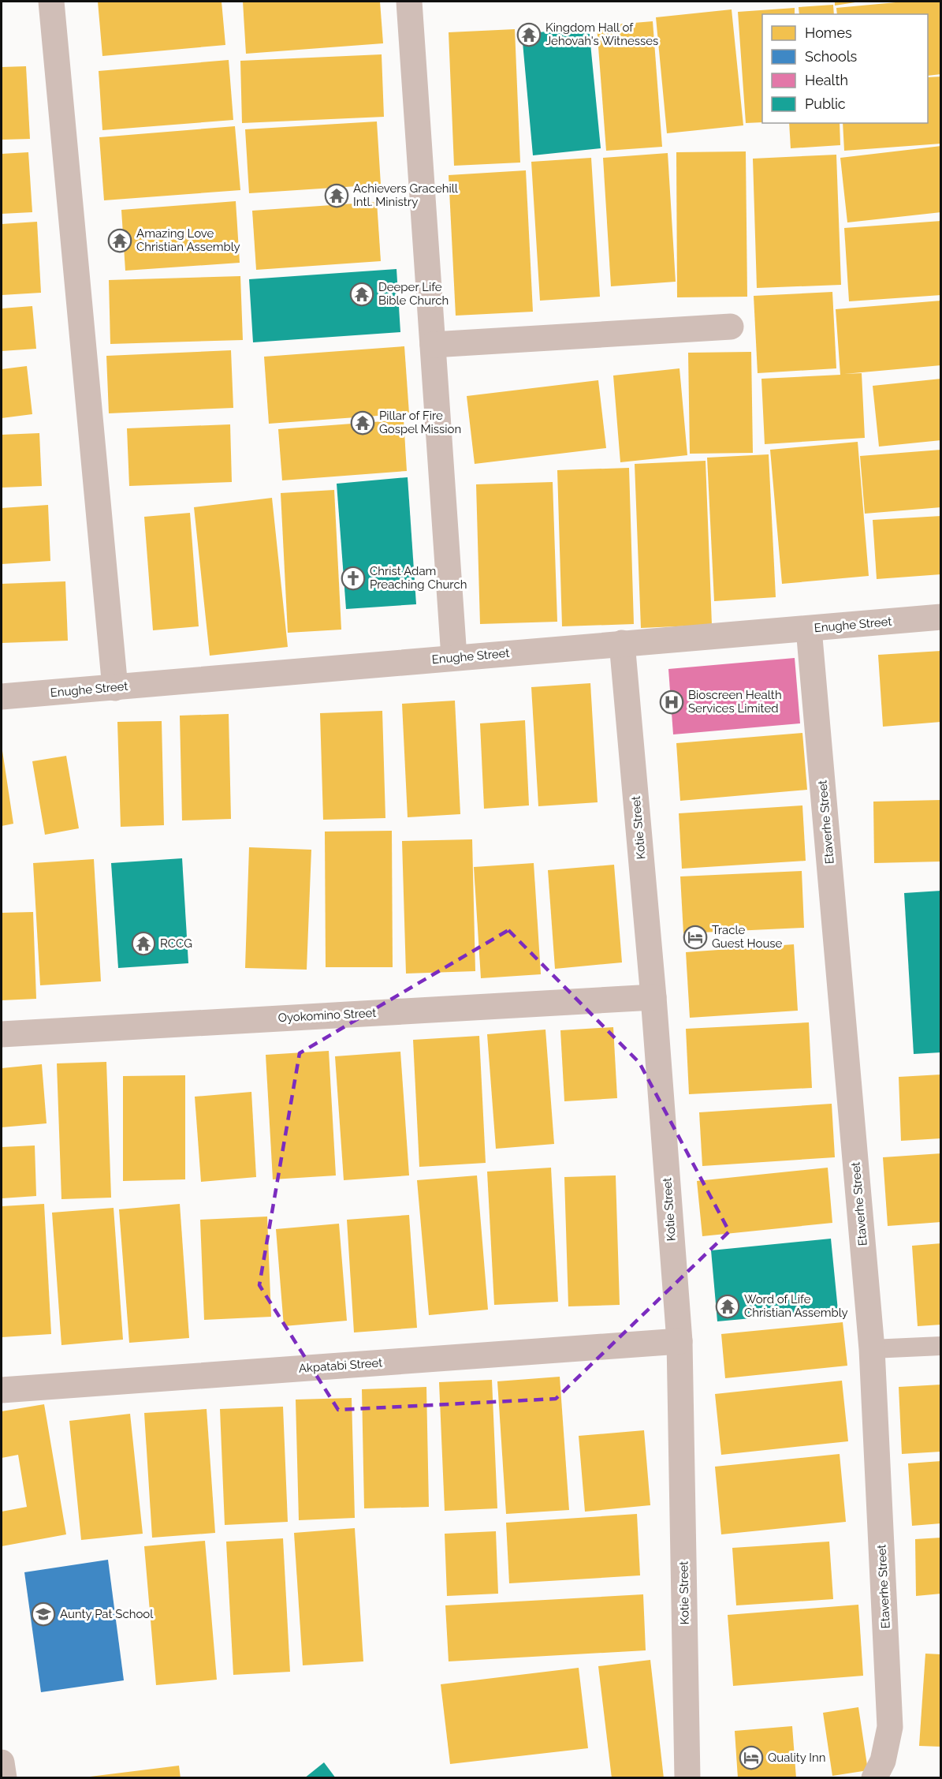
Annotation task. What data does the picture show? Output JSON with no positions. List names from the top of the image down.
{
  "streets": {
    "street": [
      "Enughe Street",
      "Etaverhe Street",
      "Kotie Street",
      "Oyokomino Street",
      "Akpatabi Street"
    ]
  },
  "crossings": [
    ["Enughe Street", "Etaverhe Street"],
    ["Enughe Street", "Kotie Street"],
    ["Kotie Street", "Oyokomino Street"],
    ["Kotie Street", "Akpatabi Street"]
  ],
  "places": {
    "temple": [
      "Kingdom Hall of Jehovah's Witnesses",
      "Achievers Gracehill Intl. Ministry",
      "Amazing Love Christian Assembly",
      "Deeper Life Bible Church",
      "Pillar of Fire Gospel Mission",
      "RCCG",
      "Word of Life Christian Assembly"
    ],
    "church": ["Christ Adam Preaching Church"],
    "hospital": ["Bioscreen Health Services Limited"],
    "hotel": ["Tracle Guest House", "Quality Inn"],
    "school or university": ["Aunty Pat School"]
  },
  "legend": [
    "Homes",
    "Schools",
    "Health",
    "Public"
  ]
}
